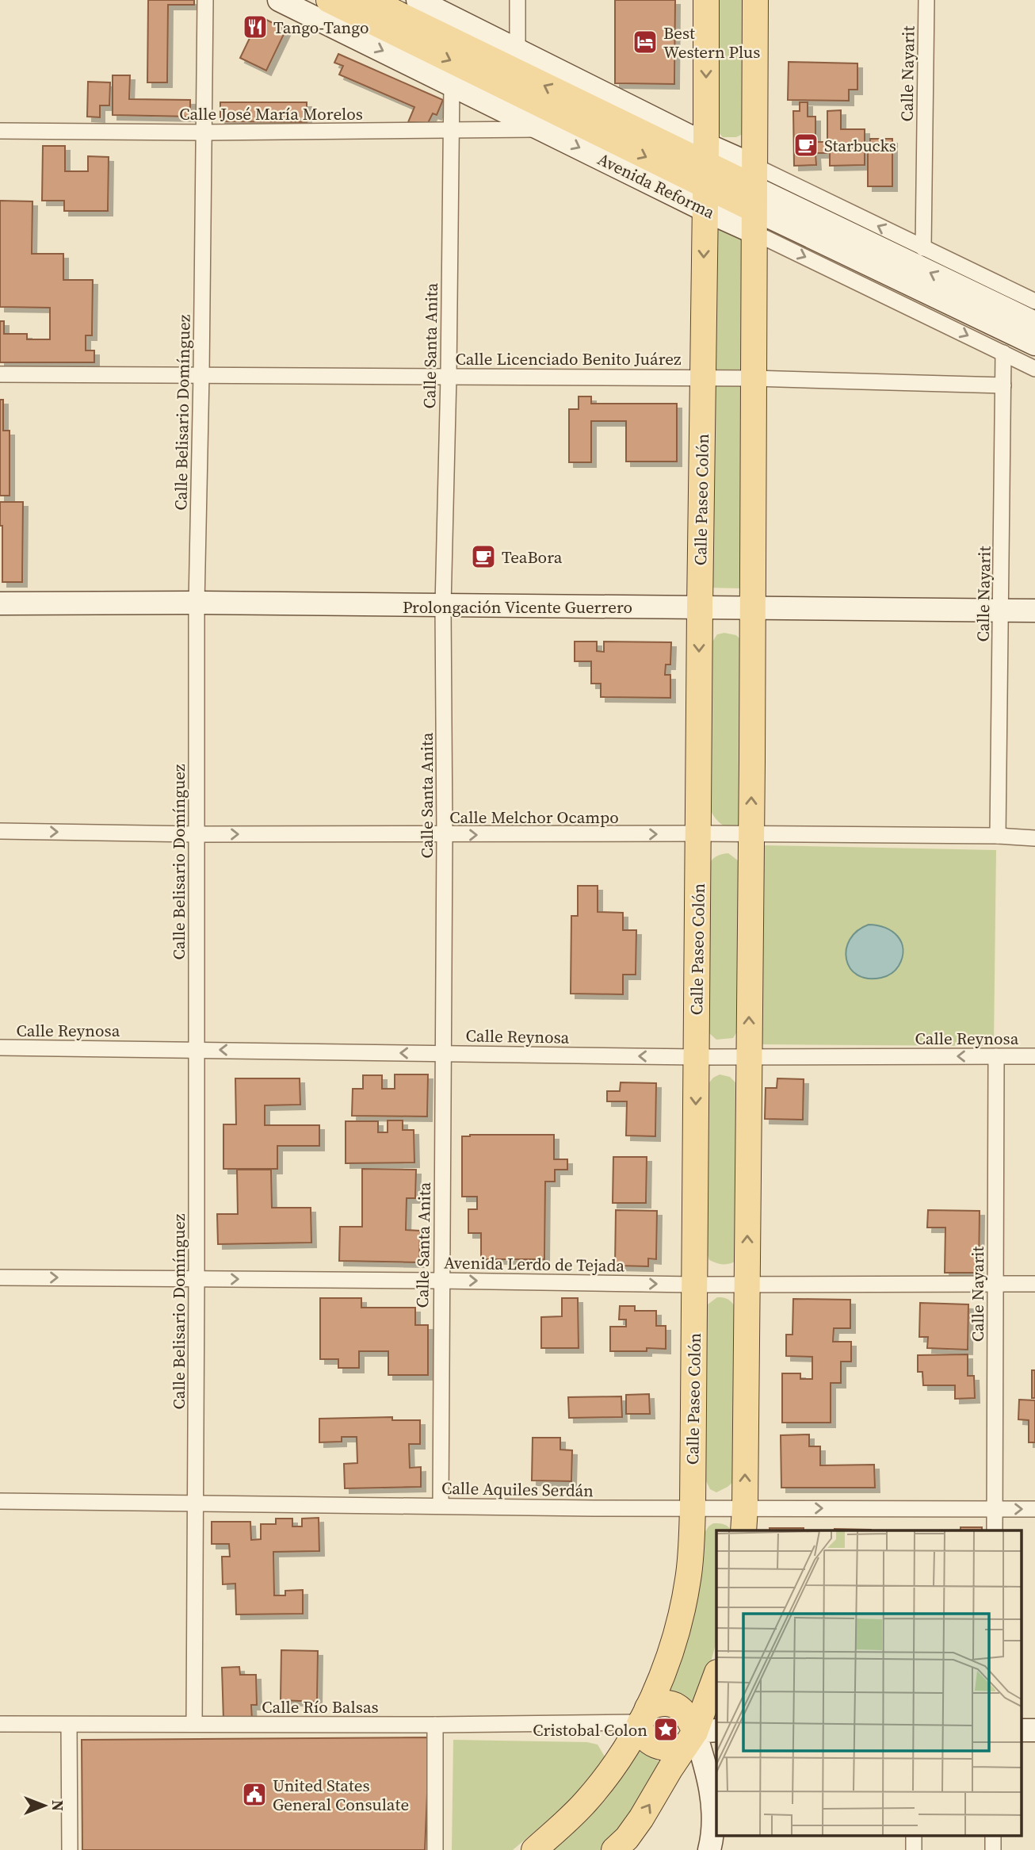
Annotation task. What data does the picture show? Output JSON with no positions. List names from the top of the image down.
{
  "streets": {
    "main road": ["Avenida Reforma", "Calle Paseo Colón"],
    "street": [
      "Calle Nayarit",
      "Calle José María Morelos",
      "Calle Santa Anita",
      "Calle Licenciado Benito Juárez",
      "Calle Belisario Domínguez",
      "Prolongación Vicente Guerrero",
      "Calle Melchor Ocampo",
      "Calle Reynosa",
      "Avenida Lerdo de Tejada",
      "Calle Aquiles Serdán",
      "Calle Río Balsas"
    ]
  },
  "crossings": [
    ["Calle Nayarit", "Avenida Reforma"],
    ["Calle Nayarit", "Calle Licenciado Benito Juárez"],
    ["Calle Nayarit", "Prolongación Vicente Guerrero"],
    ["Calle Nayarit", "Calle Melchor Ocampo"],
    ["Calle Nayarit", "Calle Reynosa"],
    ["Calle Nayarit", "Avenida Lerdo de Tejada"],
    ["Calle Nayarit", "Calle Aquiles Serdán"],
    ["Calle José María Morelos", "Avenida Reforma"],
    ["Calle José María Morelos", "Calle Santa Anita"],
    ["Calle José María Morelos", "Calle Belisario Domínguez"],
    ["Avenida Reforma", "Calle Santa Anita"],
    ["Avenida Reforma", "Calle Paseo Colón"],
    ["Calle Santa Anita", "Calle Licenciado Benito Juárez"],
    ["Calle Santa Anita", "Prolongación Vicente Guerrero"],
    ["Calle Santa Anita", "Calle Melchor Ocampo"],
    ["Calle Santa Anita", "Calle Reynosa"],
    ["Calle Santa Anita", "Avenida Lerdo de Tejada"],
    ["Calle Santa Anita", "Calle Aquiles Serdán"],
    ["Calle Licenciado Benito Juárez", "Calle Belisario Domínguez"],
    ["Calle Licenciado Benito Juárez", "Calle Paseo Colón"],
    ["Calle Belisario Domínguez", "Prolongación Vicente Guerrero"],
    ["Calle Belisario Domínguez", "Calle Melchor Ocampo"],
    ["Calle Belisario Domínguez", "Calle Reynosa"],
    ["Calle Belisario Domínguez", "Avenida Lerdo de Tejada"],
    ["Calle Belisario Domínguez", "Calle Aquiles Serdán"],
    ["Calle Belisario Domínguez", "Calle Río Balsas"],
    ["Calle Paseo Colón", "Prolongación Vicente Guerrero"],
    ["Calle Paseo Colón", "Calle Melchor Ocampo"],
    ["Calle Paseo Colón", "Calle Reynosa"],
    ["Calle Paseo Colón", "Avenida Lerdo de Tejada"],
    ["Calle Paseo Colón", "Calle Aquiles Serdán"],
    ["Calle Paseo Colón", "Calle Río Balsas"]
  ],
  "one_way": ["Calle Melchor Ocampo", "Calle Reynosa", "Avenida Lerdo de Tejada"],
  "places": {
    "restaurant": ["Tango-Tango"],
    "hotel": ["Best Western Plus"],
    "cafe": ["Starbucks", "TeaBora"],
    "place": ["Cristobal Colon"],
    "public building": ["United States General Consulate"]
  },
  "north": "right"
}
